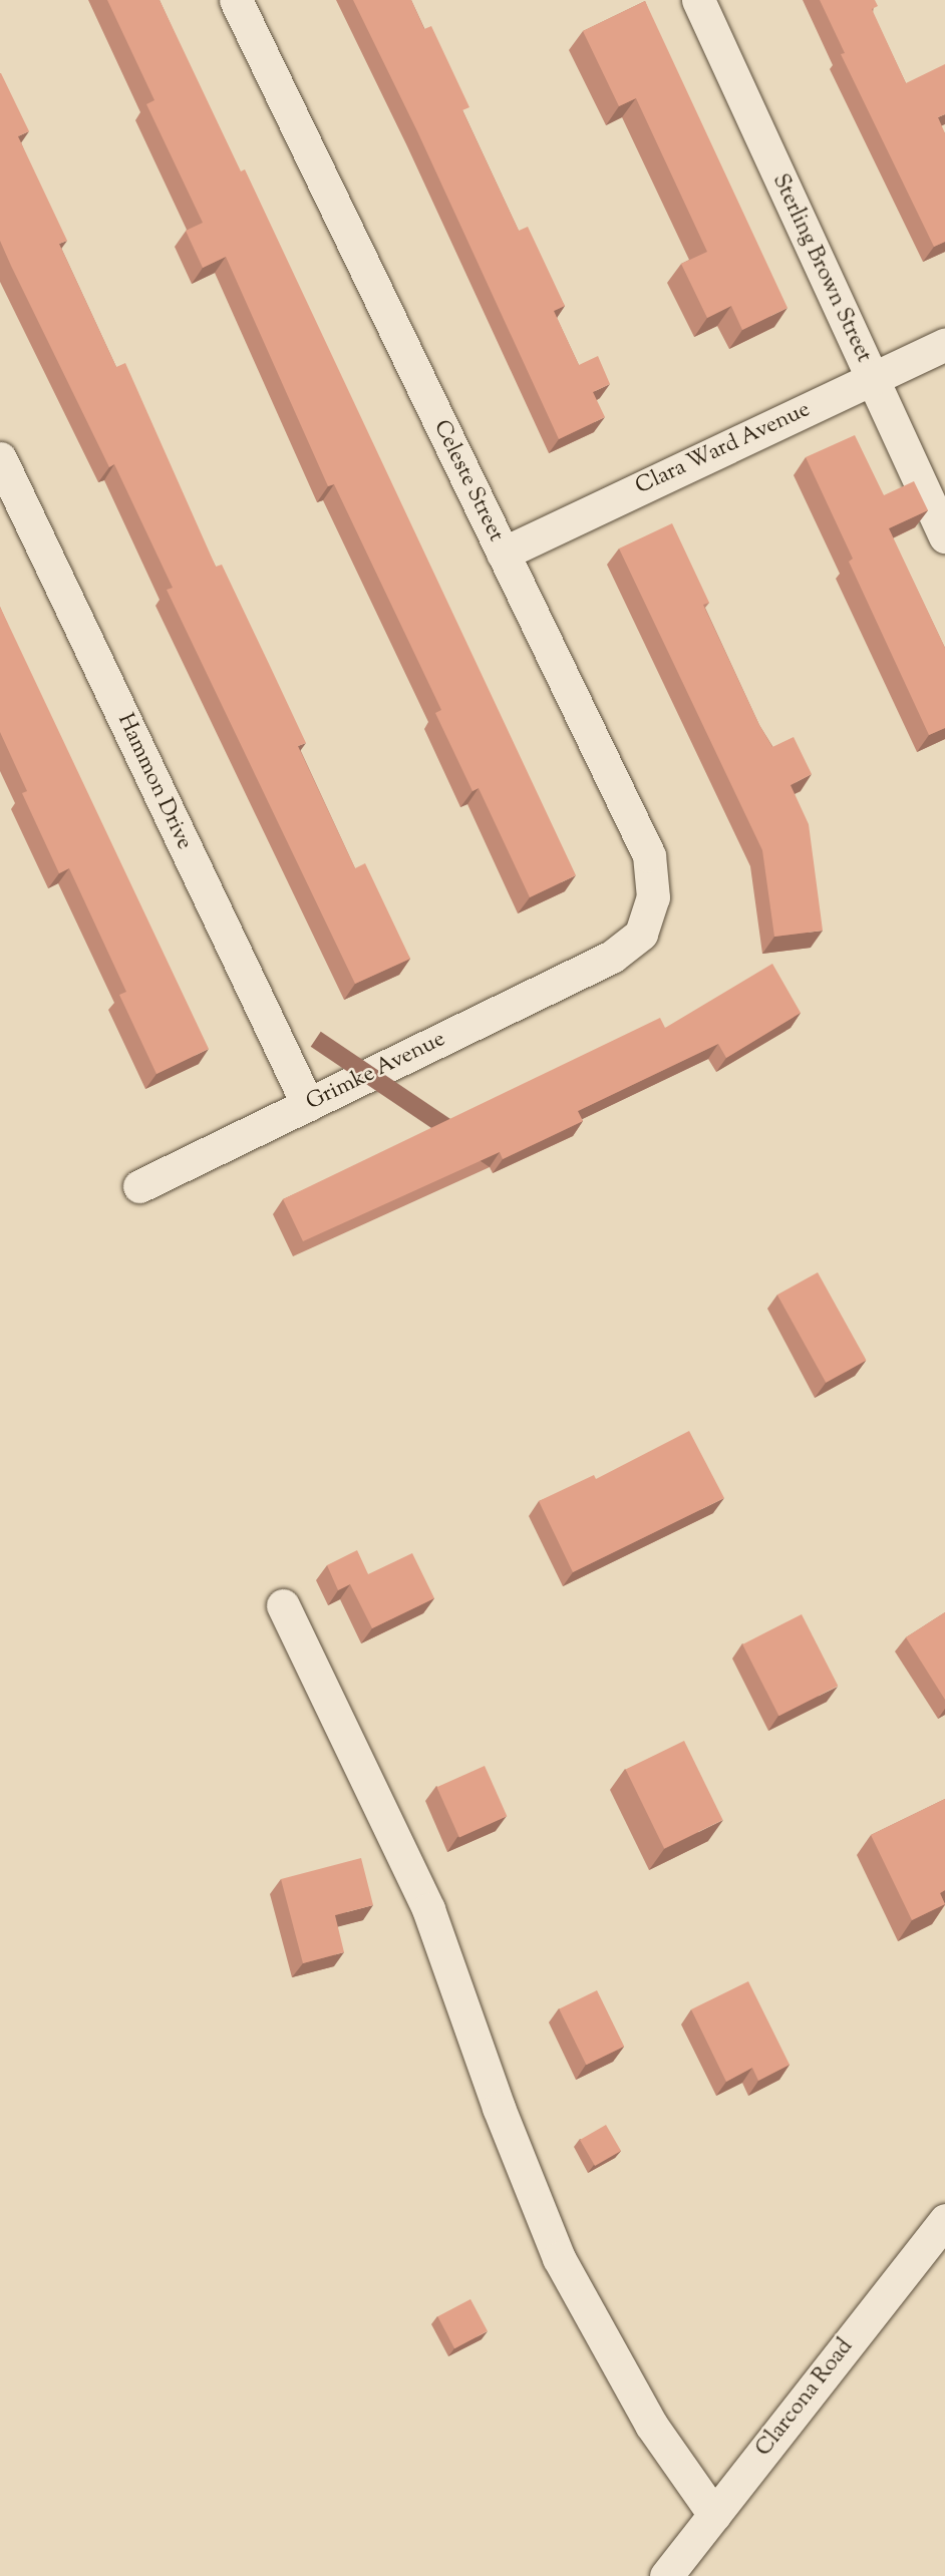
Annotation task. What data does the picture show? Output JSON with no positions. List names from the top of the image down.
{
  "streets": {
    "street": [
      "Sterling Brown Street",
      "Clara Ward Avenue",
      "Celeste Street",
      "Hammon Drive",
      "Grimke Avenue",
      "Clarcona Road"
    ]
  },
  "crossings": [
    ["Sterling Brown Street", "Clara Ward Avenue"],
    ["Clara Ward Avenue", "Celeste Street"],
    ["Celeste Street", "Grimke Avenue"],
    ["Hammon Drive", "Grimke Avenue"]
  ]
}
